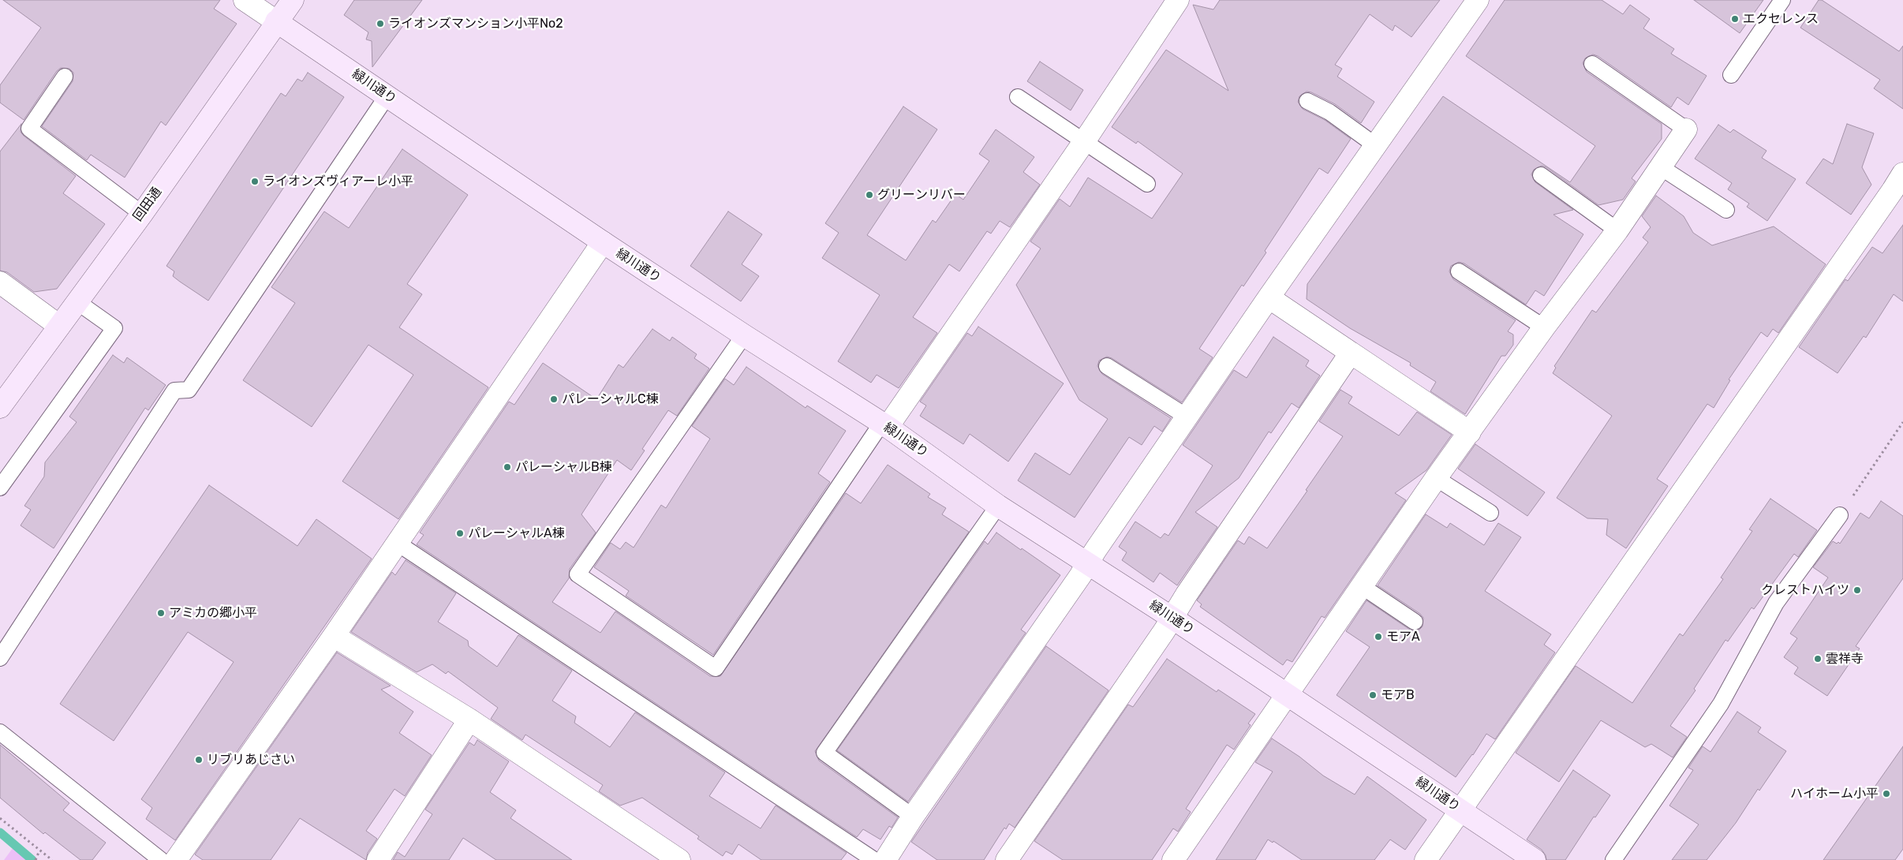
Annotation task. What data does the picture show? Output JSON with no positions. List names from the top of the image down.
{
  "streets": {
    "street": ["緑川通り", "回田通"]
  },
  "crossings": [
    ["緑川通り", "回田通"]
  ],
  "places": [
    "エクセレンス",
    "ライオンズマンション小平No2",
    "ライオンズヴィアーレ小平",
    "グリーンリバー",
    "パレーシャルC棟",
    "パレーシャルB棟",
    "パレーシャルA棟",
    "クレストハイツ",
    "アミカの郷小平",
    "モアA",
    "雲祥寺",
    "モアB",
    "リブリあじさい",
    "ハイホーム小平"
  ]
}
